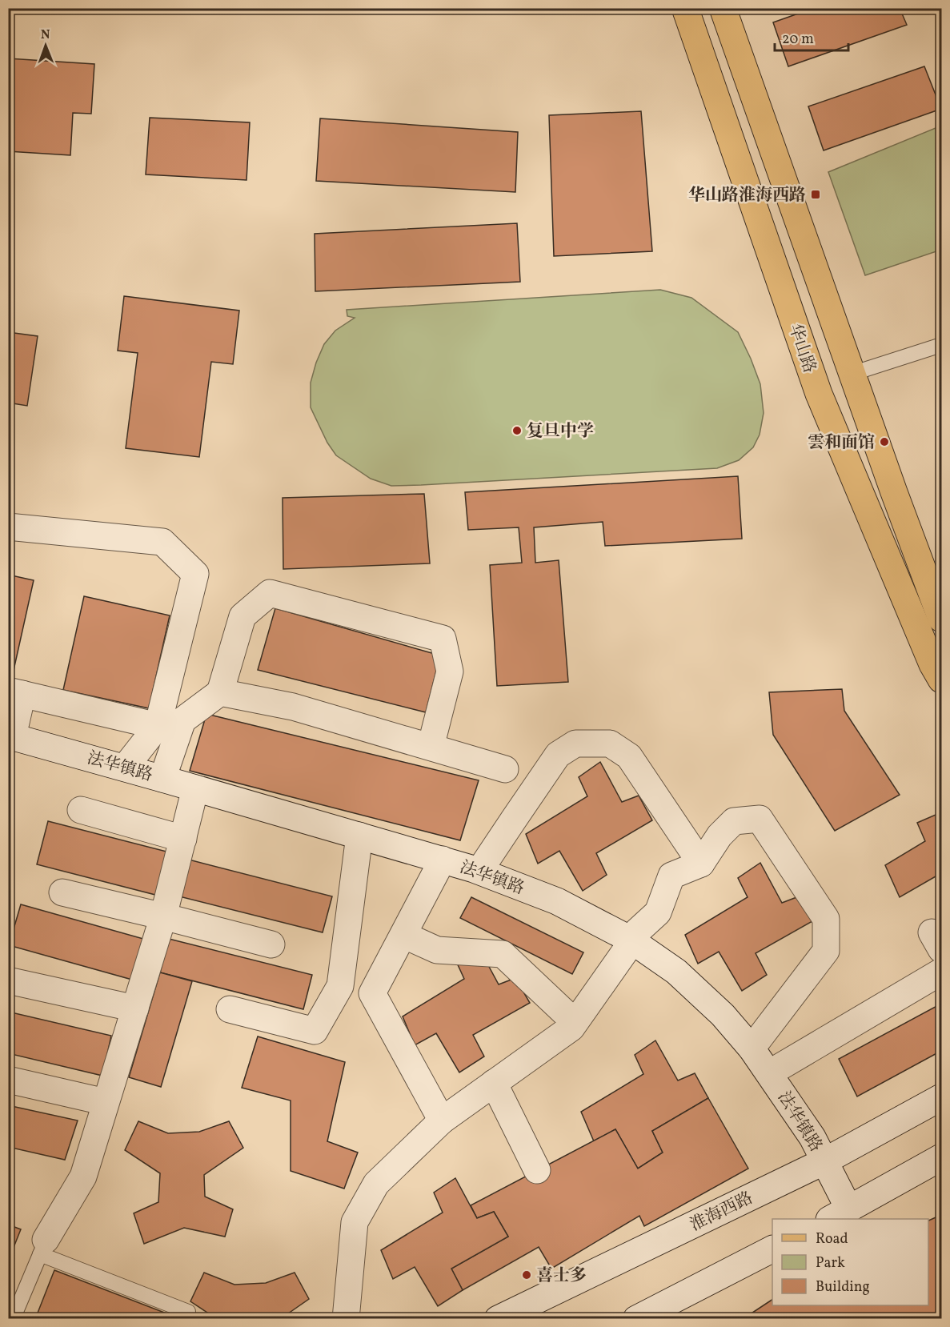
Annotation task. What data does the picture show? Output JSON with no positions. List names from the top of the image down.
{
  "streets": {
    "main road": ["华山路"],
    "street": ["法华镇路", "淮海西路"]
  },
  "crossings": [
    ["法华镇路", "淮海西路"]
  ],
  "places": {
    "transit": ["华山路淮海西路"],
    "other": ["复旦中学", "雲和面馆", "喜士多"]
  },
  "legend": ["Road", "Park", "Building"],
  "scale_bar": "20 m",
  "north": "top"
}
